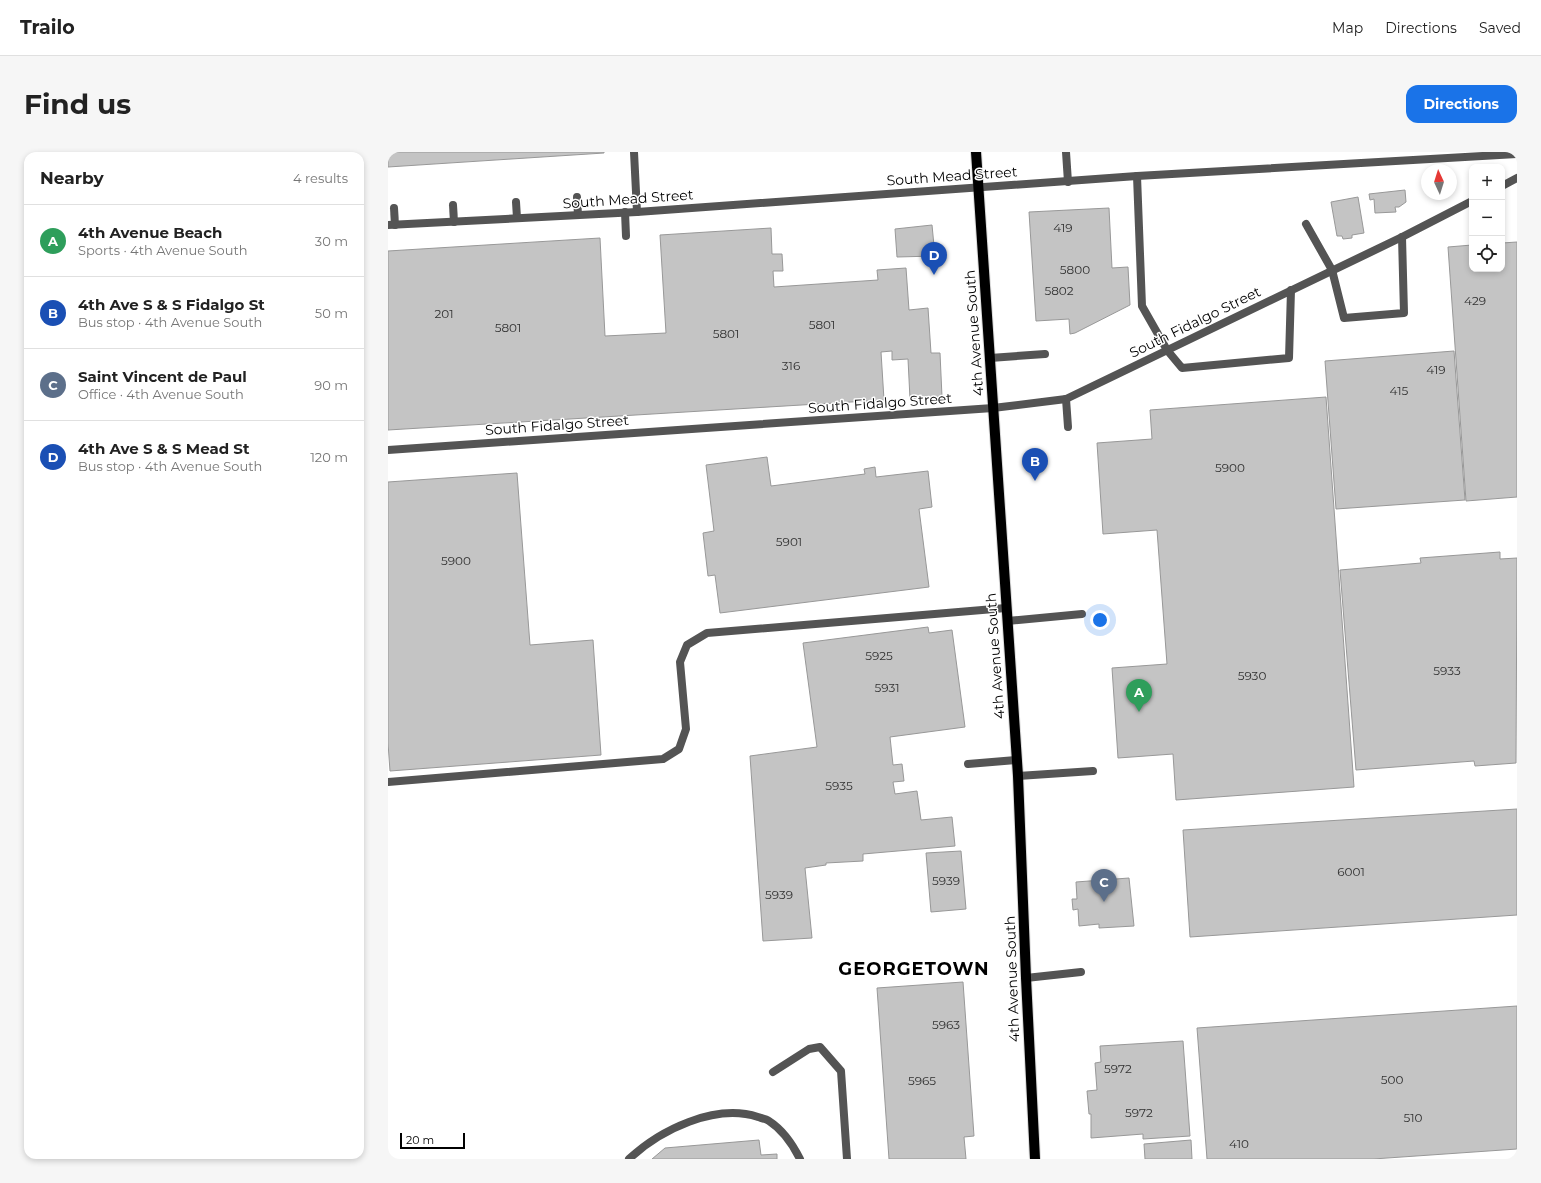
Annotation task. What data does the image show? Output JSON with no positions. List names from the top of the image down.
{
  "streets": {
    "main road": ["4th Avenue South"],
    "street": ["South Mead Street", "South Fidalgo Street"]
  },
  "crossings": [
    ["South Mead Street", "4th Avenue South"],
    ["South Fidalgo Street", "4th Avenue South"]
  ],
  "districts": ["GEORGETOWN"],
  "house_numbers": [
    "419",
    "5800",
    "5802",
    "429",
    "201",
    "5801",
    "5801",
    "5801",
    "316",
    "419",
    "415",
    "5900",
    "5901",
    "5900",
    "5925",
    "5933",
    "5930",
    "5931",
    "5935",
    "6001",
    "5939",
    "5939",
    "5963",
    "5972",
    "500",
    "5965",
    "5972",
    "510",
    "410"
  ],
  "scale_bar": "20 m",
  "north": "top",
  "page": {
    "header": "Trailo",
    "nav": ["Map", "Directions", "Saved"],
    "buttons": "Directions",
    "title": "Find us",
    "heading": ["Nearby", "4 results"],
    "map_buttons": ["+", "−"],
    "list": [
      {
        "mark": "A",
        "name": "4th Avenue Beach",
        "note": "Sports · 4th Avenue South",
        "value": "30 m"
      },
      {
        "mark": "B",
        "name": "4th Ave S & S Fidalgo St",
        "note": "Bus stop · 4th Avenue South",
        "value": "50 m"
      },
      {
        "mark": "C",
        "name": "Saint Vincent de Paul",
        "note": "Office · 4th Avenue South",
        "value": "90 m"
      },
      {
        "mark": "D",
        "name": "4th Ave S & S Mead St",
        "note": "Bus stop · 4th Avenue South",
        "value": "120 m"
      }
    ],
    "pins": [
      "D",
      "B",
      "A",
      "C"
    ],
    "scale": "20 m"
  }
}
